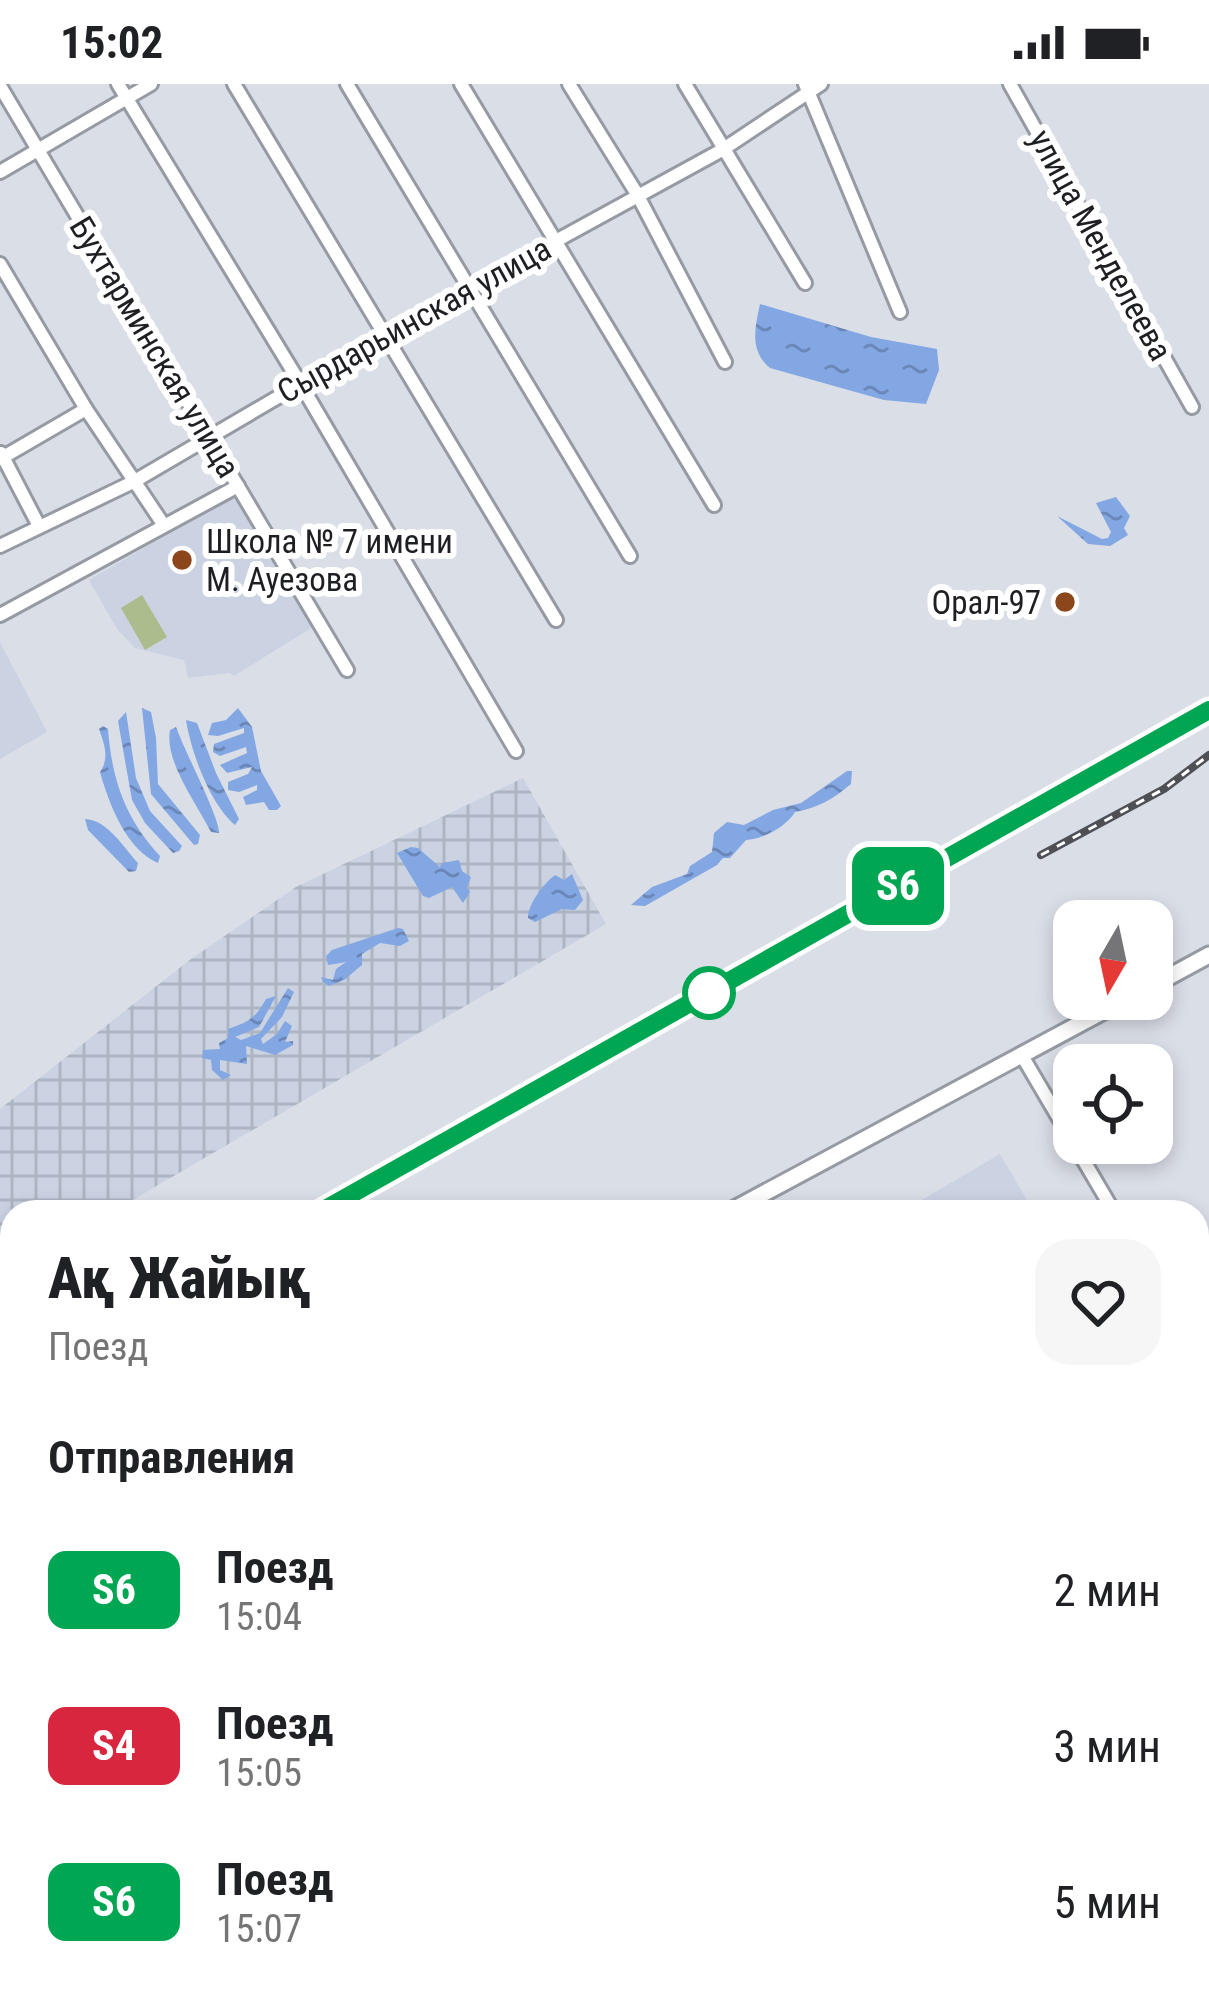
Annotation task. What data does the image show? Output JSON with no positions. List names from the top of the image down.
{
  "streets": {
    "street": ["улица Менделеева", "Сырдарьинская улица", "Бухтарминская улица"]
  },
  "crossings": [
    ["Сырдарьинская улица", "Бухтарминская улица"]
  ],
  "places": ["Школа № 7 имени М. Ауезова", "Орал-97"],
  "north": "bottom",
  "page": {
    "status": "15:02",
    "on_map": "S6",
    "heading": [
      ["Ақ Жайық", "Поезд"],
      "Отправления"
    ],
    "list": [
      {
        "mark": "S6",
        "name": "Поезд",
        "note": "15:04",
        "value": "2 мин"
      },
      {
        "mark": "S4",
        "name": "Поезд",
        "note": "15:05",
        "value": "3 мин"
      },
      {
        "mark": "S6",
        "name": "Поезд",
        "note": "15:07",
        "value": "5 мин"
      }
    ]
  }
}
